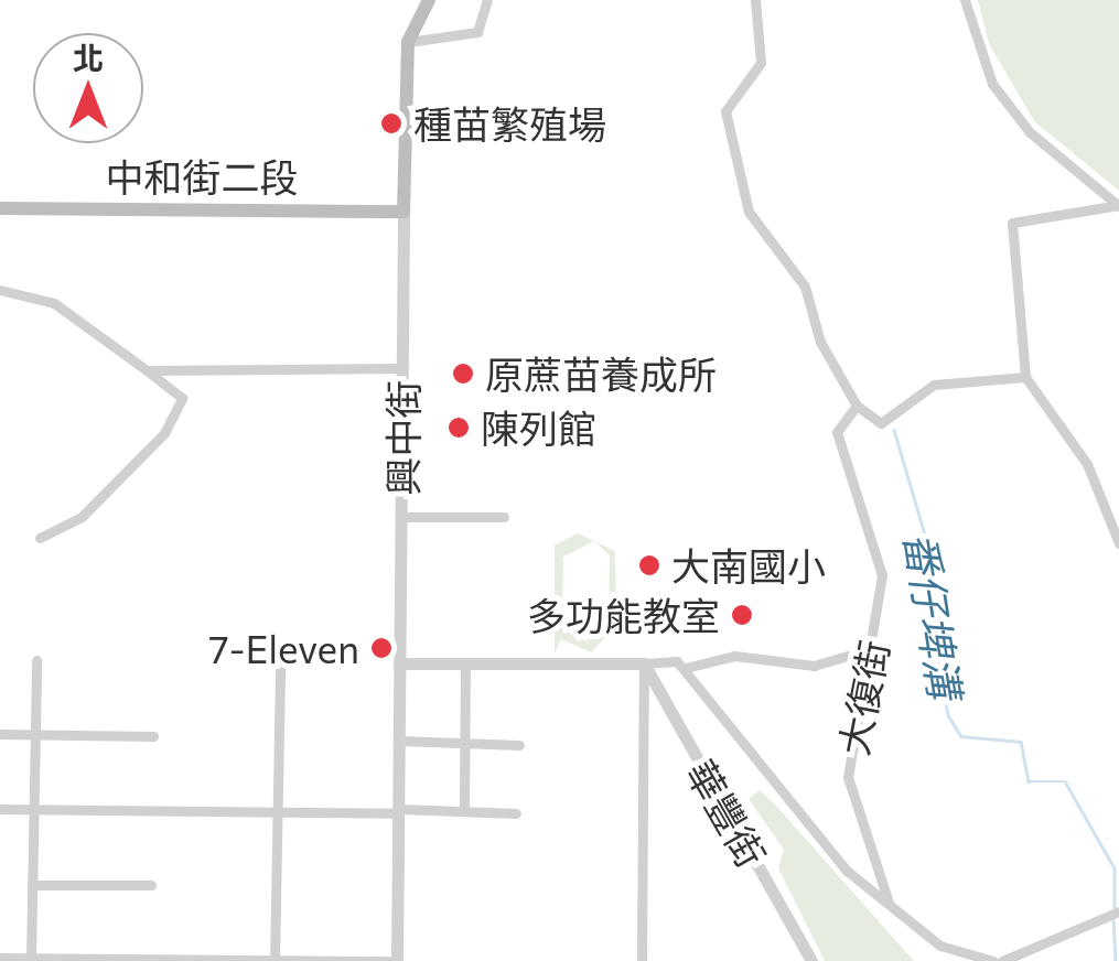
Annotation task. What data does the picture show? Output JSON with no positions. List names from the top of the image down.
{
  "streets": {
    "main road": ["中和街二段"],
    "street": ["興中街", "大復街", "華豐街"]
  },
  "crossings": [
    ["中和街二段", "興中街"]
  ],
  "water": ["番仔埤溝"],
  "places": [
    "種苗繁殖場",
    "原蔗苗養成所",
    "陳列館",
    "大南國小",
    "多功能教室",
    "7-Eleven"
  ],
  "north": "top"
}
